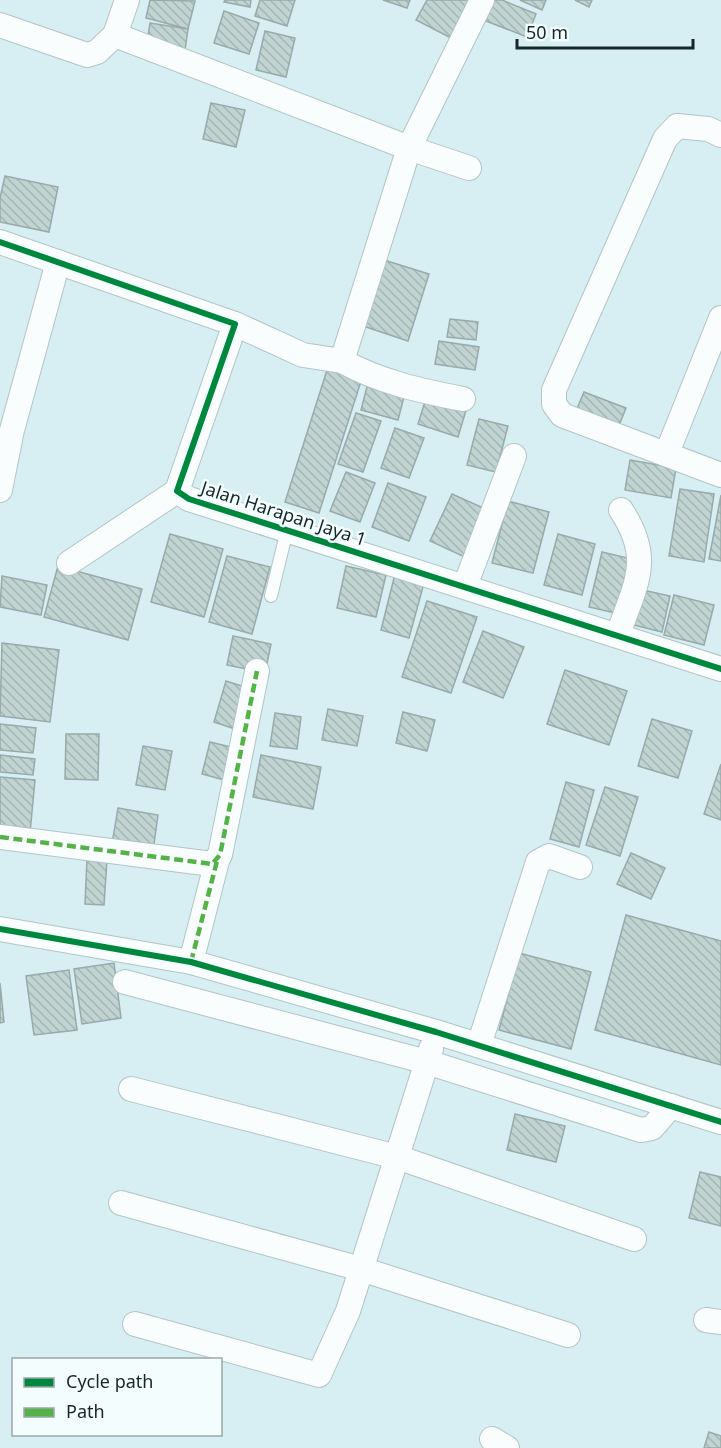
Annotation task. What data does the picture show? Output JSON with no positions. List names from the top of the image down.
{
  "streets": {
    "street": ["Jalan Harapan Jaya 1"]
  },
  "legend": ["Cycle path", "Path"],
  "scale_bar": "50 m"
}
